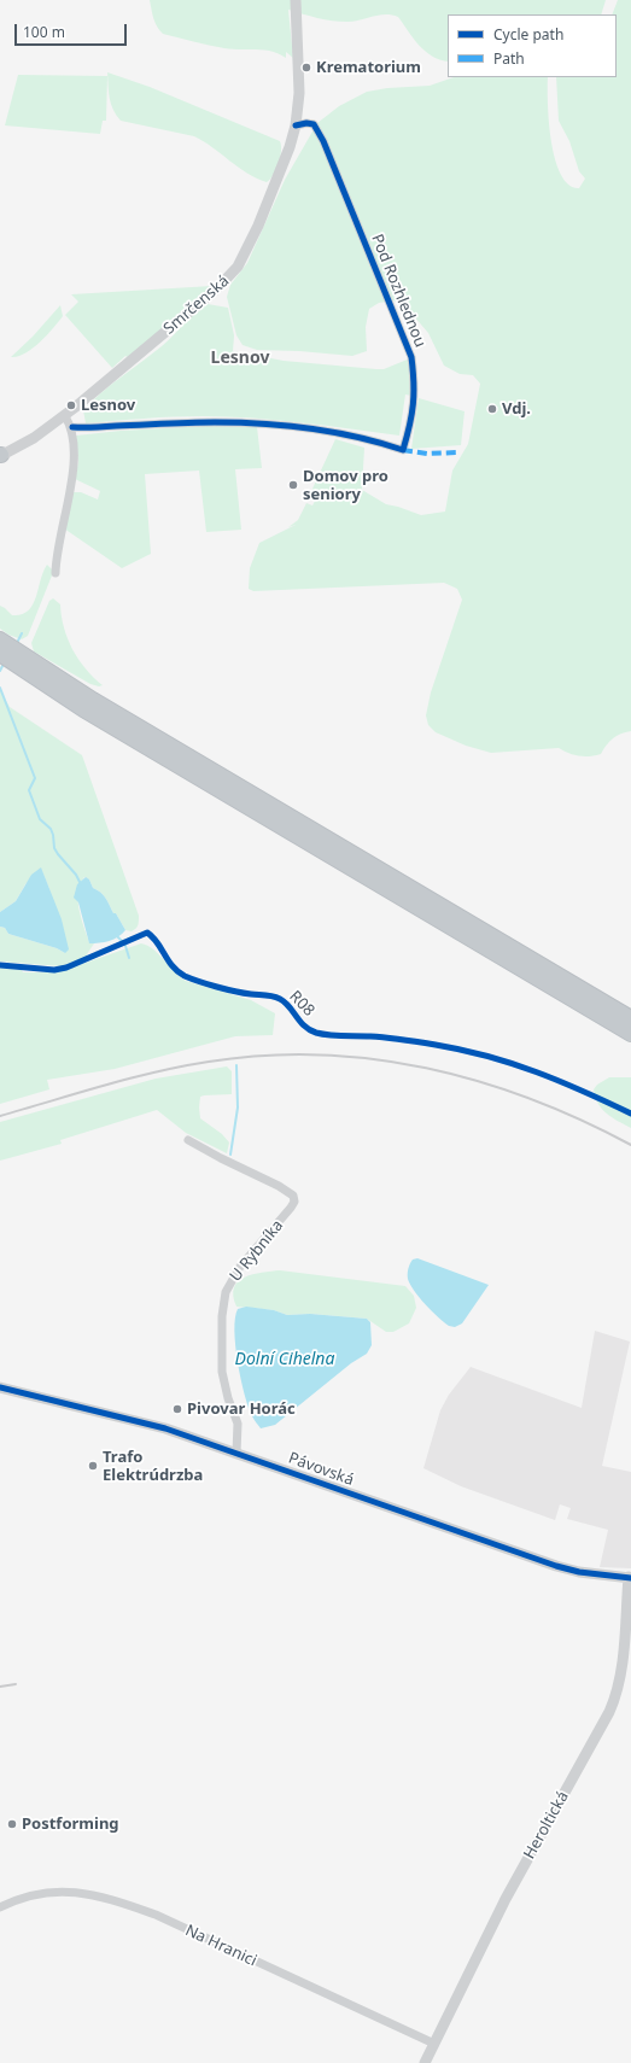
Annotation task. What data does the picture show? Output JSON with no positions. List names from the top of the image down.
{
  "streets": {
    "street": [
      "Pod Rozhlednou",
      "Smrčenská",
      "U Rybníka",
      "Pávovská",
      "Heroltická",
      "Na Hranici"
    ],
    "cycle path": ["R08"]
  },
  "crossings": [
    ["Pod Rozhlednou", "Smrčenská"],
    ["U Rybníka", "Pávovská"],
    ["Pávovská", "Heroltická"],
    ["Heroltická", "Na Hranici"]
  ],
  "districts": ["Lesnov"],
  "water": ["Dolní Cihelna"],
  "places": [
    "Krematorium",
    "Lesnov",
    "Vdj.",
    "Domov pro seniory",
    "Pivovar Horác",
    "Trafo Elektrúdrzba",
    "Postforming"
  ],
  "legend": ["Cycle path", "Path"],
  "scale_bar": "100 m"
}
